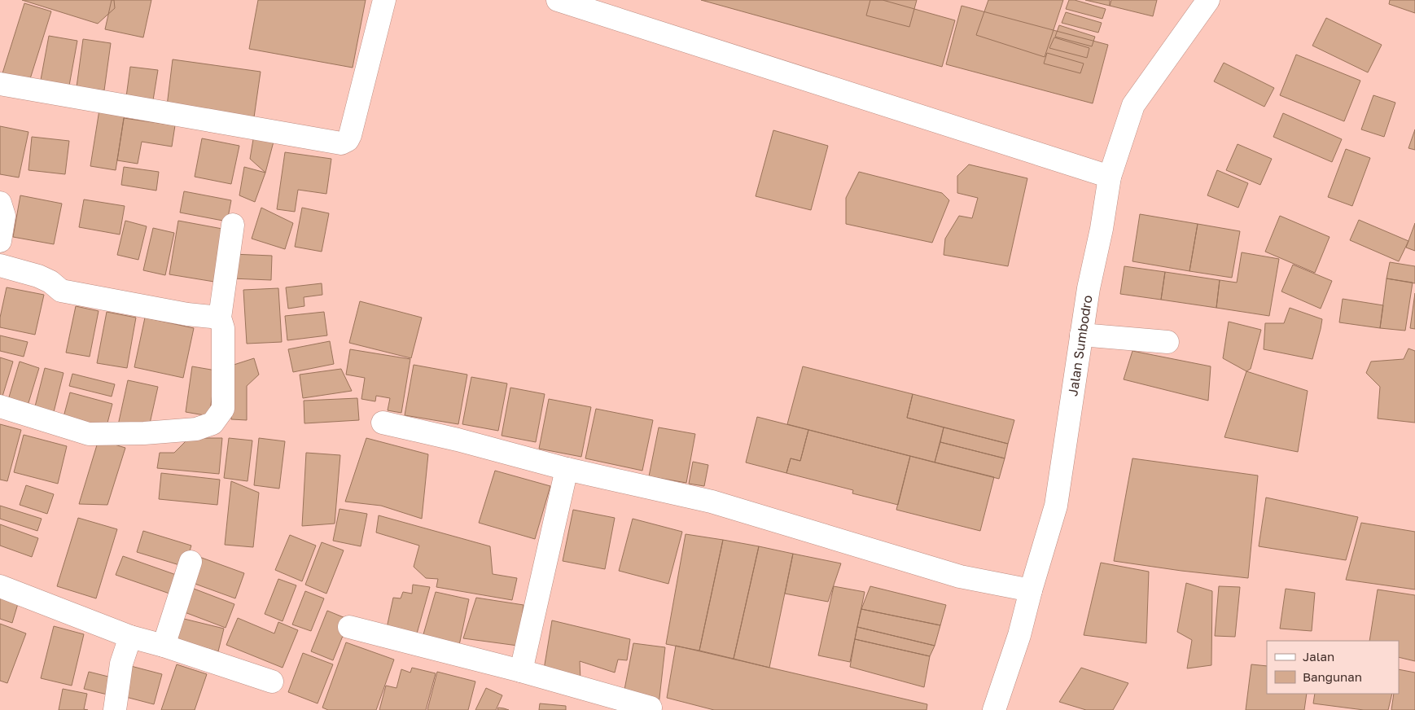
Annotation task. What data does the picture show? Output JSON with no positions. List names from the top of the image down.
{
  "streets": {
    "street": ["Jalan Sumbodro"]
  },
  "legend": ["Jalan", "Bangunan"]
}
